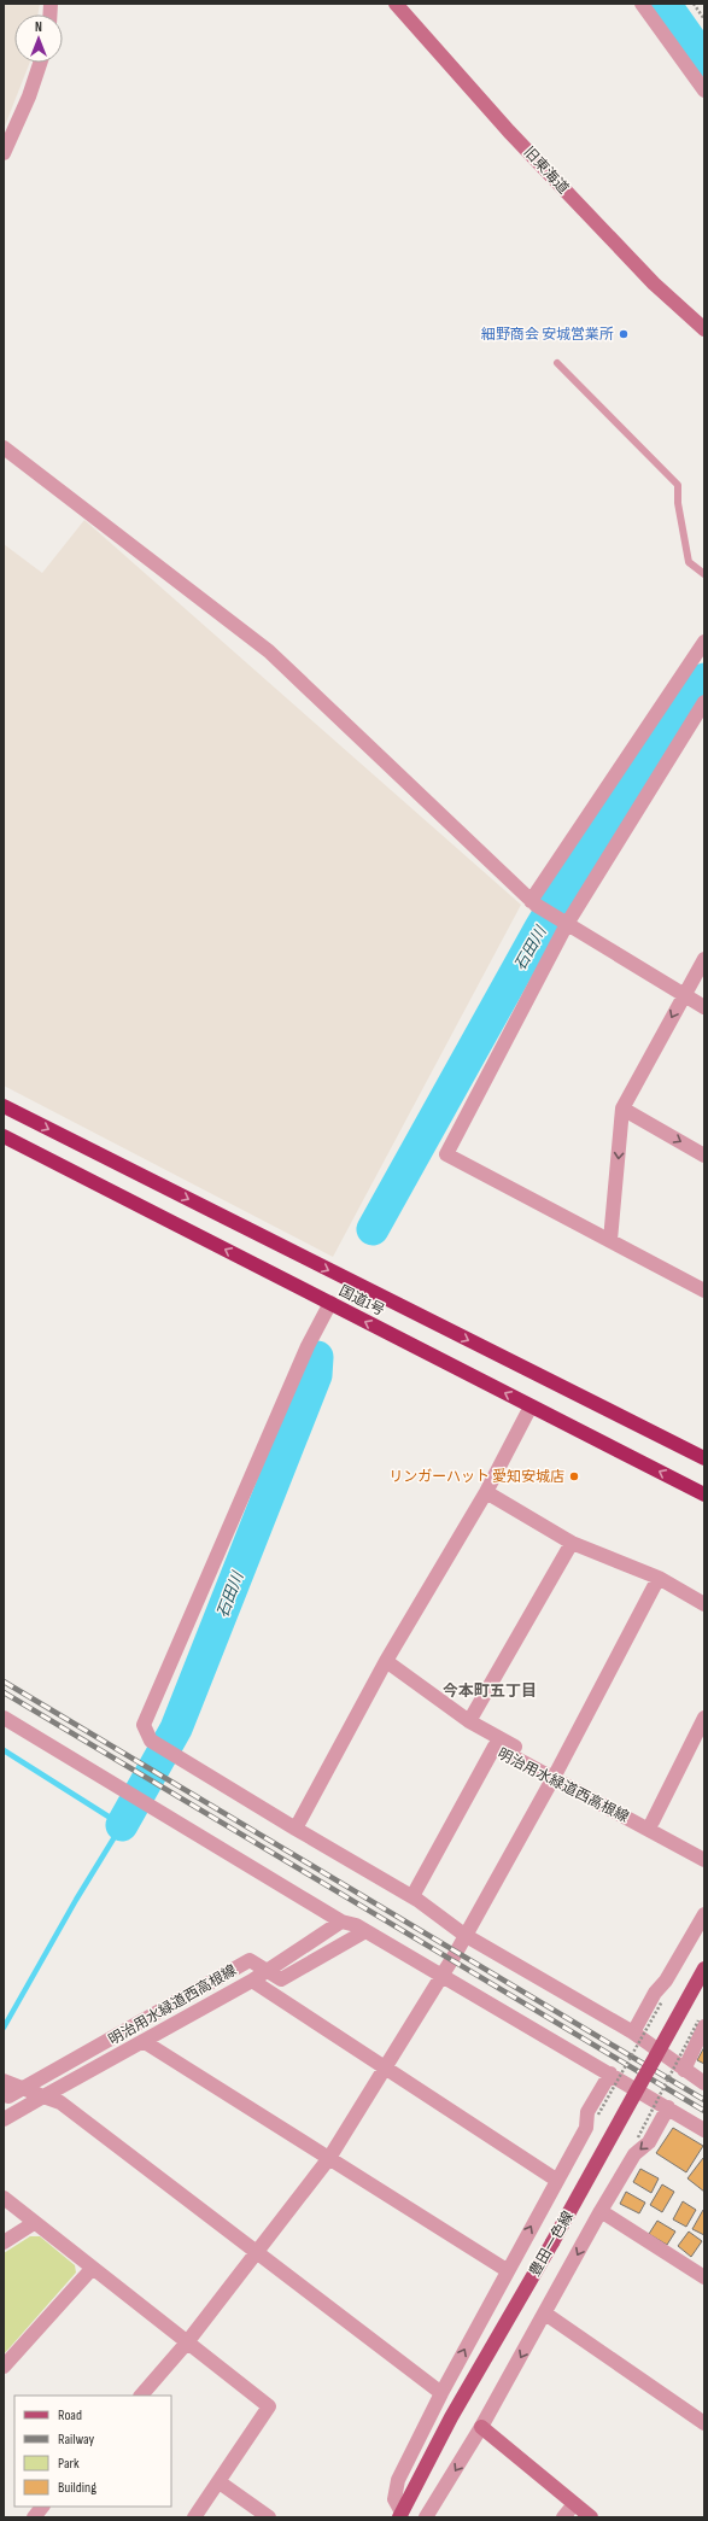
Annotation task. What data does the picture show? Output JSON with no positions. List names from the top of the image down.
{
  "streets": {
    "highway": ["国道1号"],
    "main road": ["豊田一色線"],
    "street": ["旧東海道", "明治用水緑道西高根線"]
  },
  "districts": ["今本町五丁目"],
  "water": ["石田川"],
  "places": ["細野商会 安城営業所", "リンガーハット 愛知安城店"],
  "legend": [
    "Road",
    "Railway",
    "Park",
    "Building"
  ],
  "north": "top"
}
